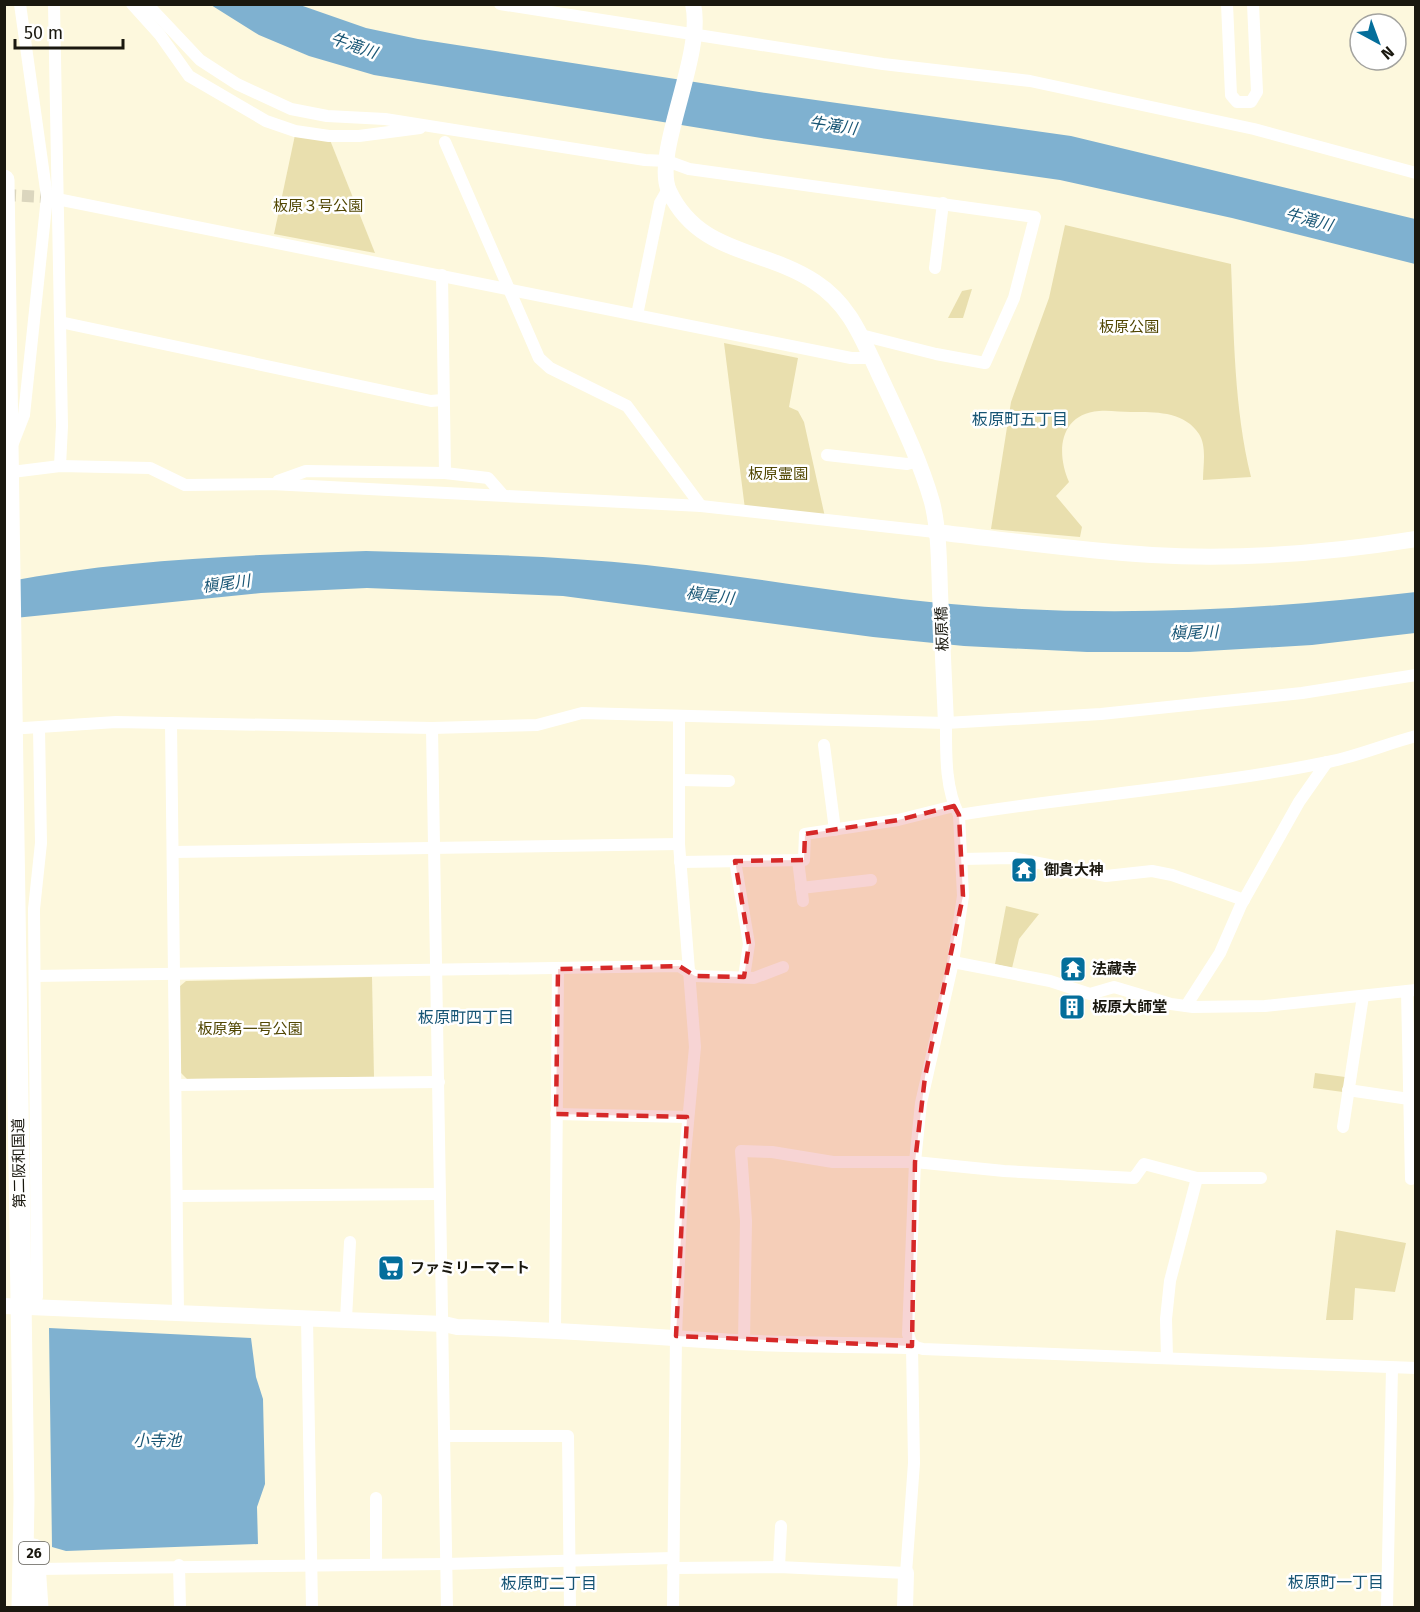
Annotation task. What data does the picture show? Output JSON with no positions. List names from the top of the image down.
{
  "streets": {
    "highway": ["第二阪和国道", "26"],
    "street": ["板原橋"]
  },
  "districts": [
    "板原町五丁目",
    "板原町四丁目",
    "板原町一丁目",
    "板原町二丁目"
  ],
  "water": ["牛滝川", "槇尾川", "小寺池"],
  "parks": [
    "板原３号公園",
    "板原公園",
    "板原霊園",
    "板原第一号公園"
  ],
  "places": {
    "temple": ["御貴大神", "法藏寺"],
    "building": ["板原大師堂"],
    "supermarket": ["ファミリーマート"]
  },
  "scale_bar": "50 m",
  "north": "bottom right"
}
